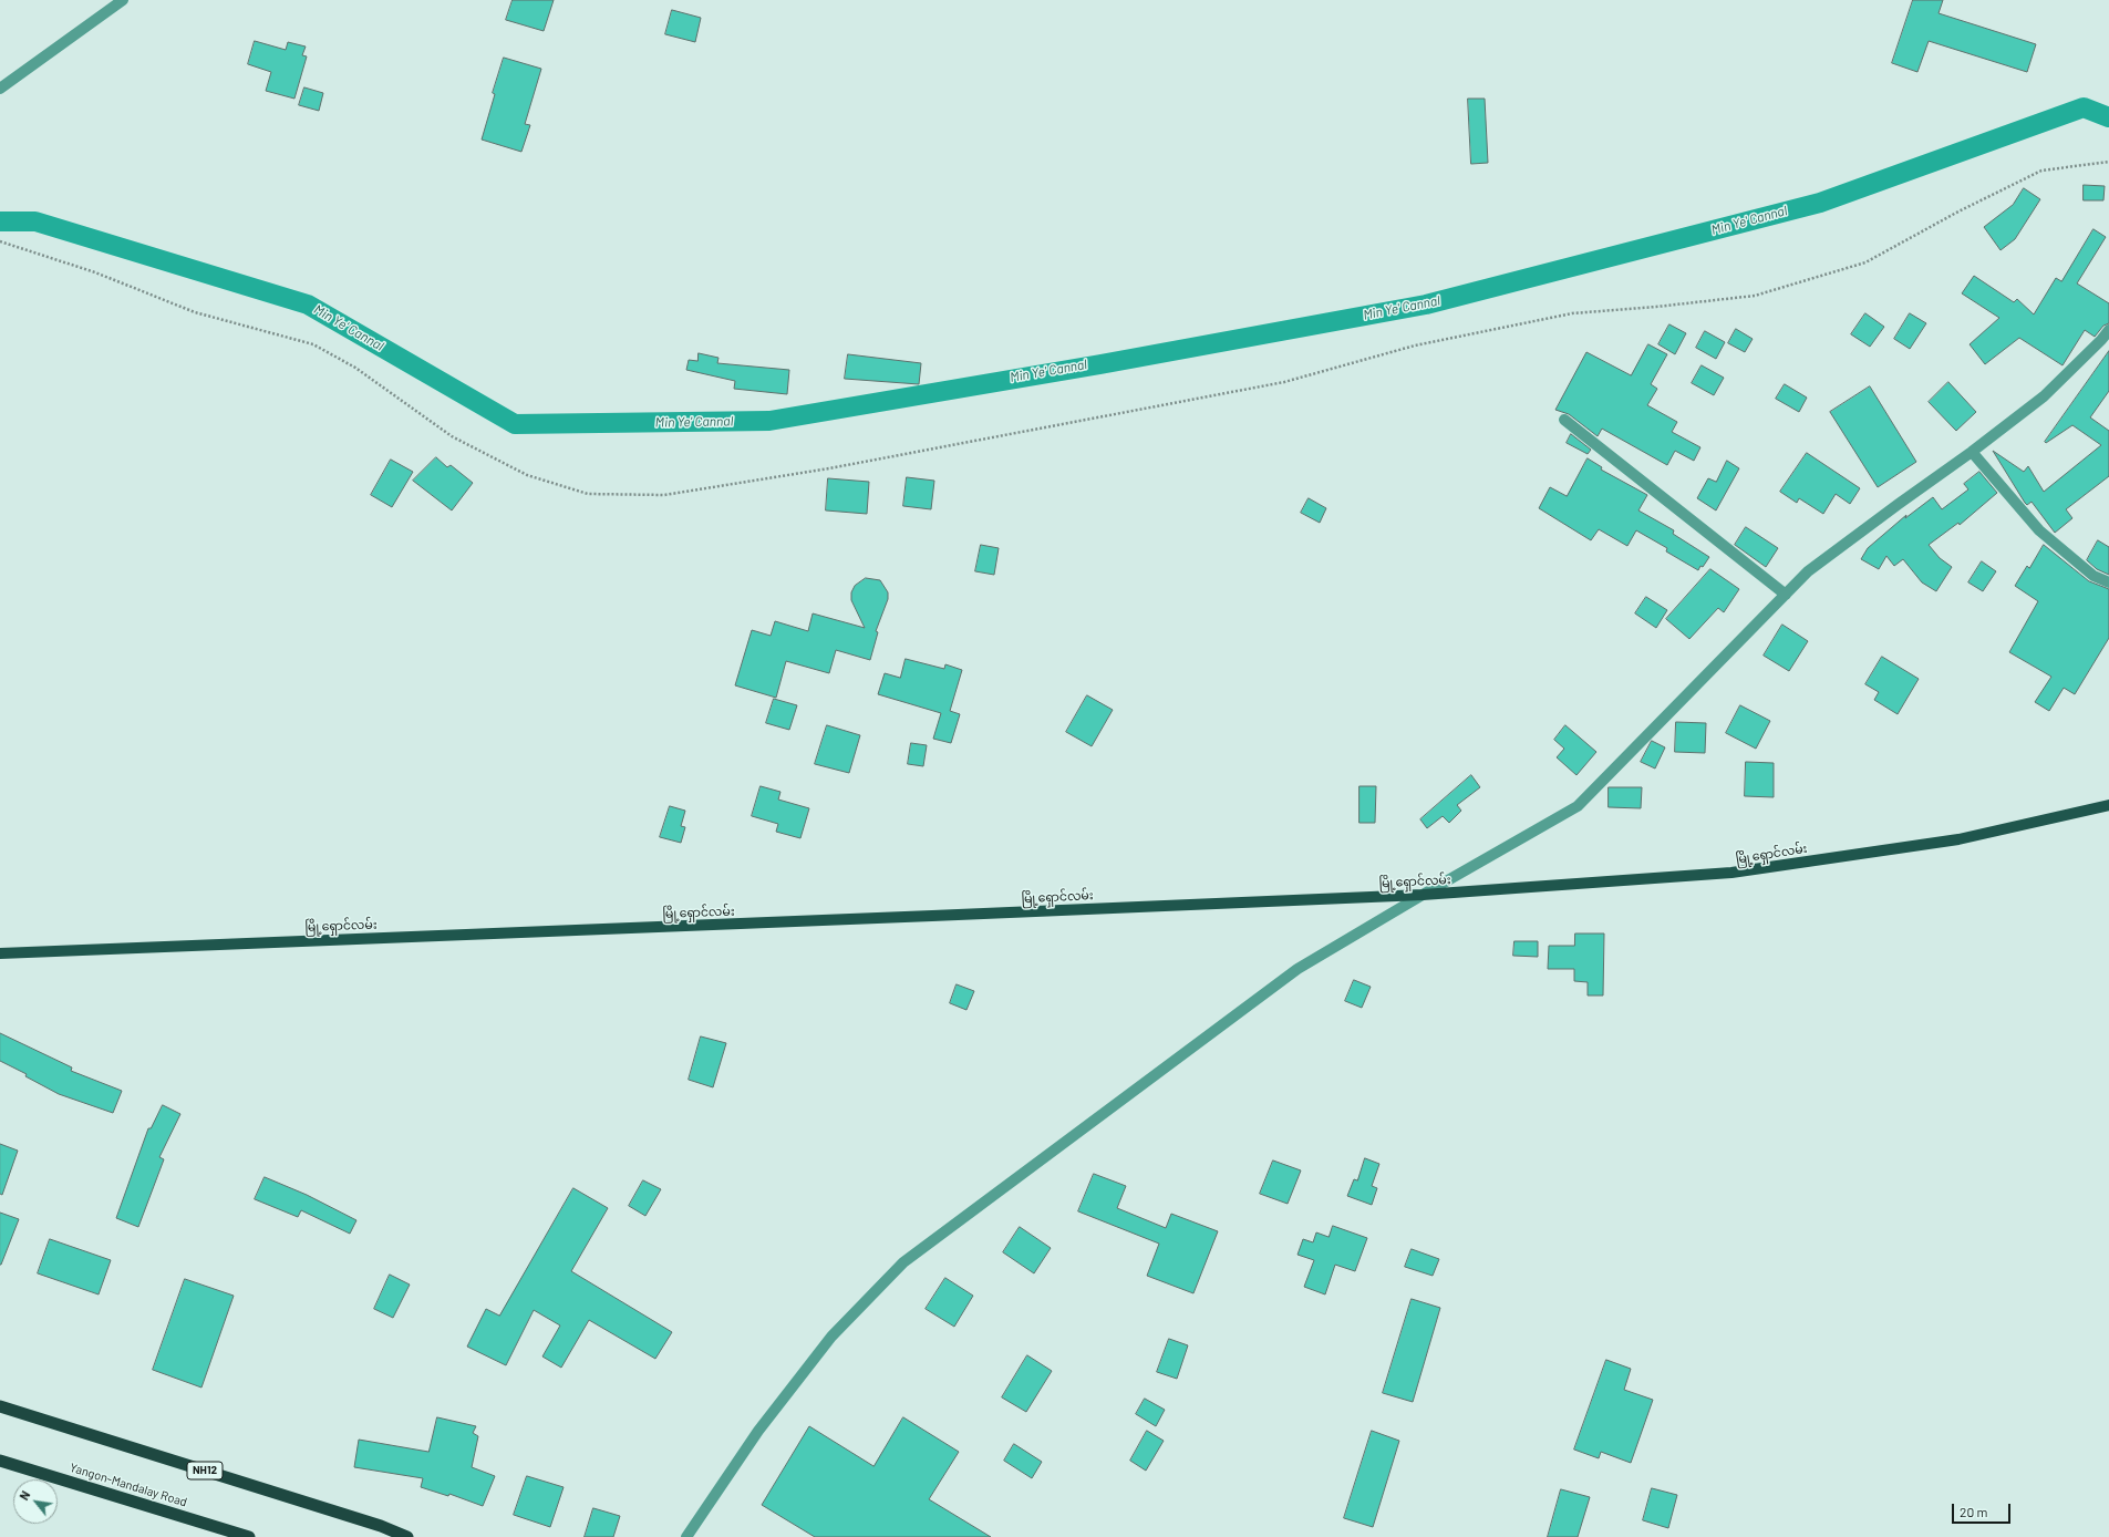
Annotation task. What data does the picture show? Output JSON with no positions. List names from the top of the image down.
{
  "streets": {
    "highway": ["NH12", "Yangon-Mandalay Road"],
    "main road": ["မြို့ရှောင်လမ်း"]
  },
  "water": ["Min Ye' Cannal"],
  "scale_bar": "20 m",
  "north": "top left"
}
